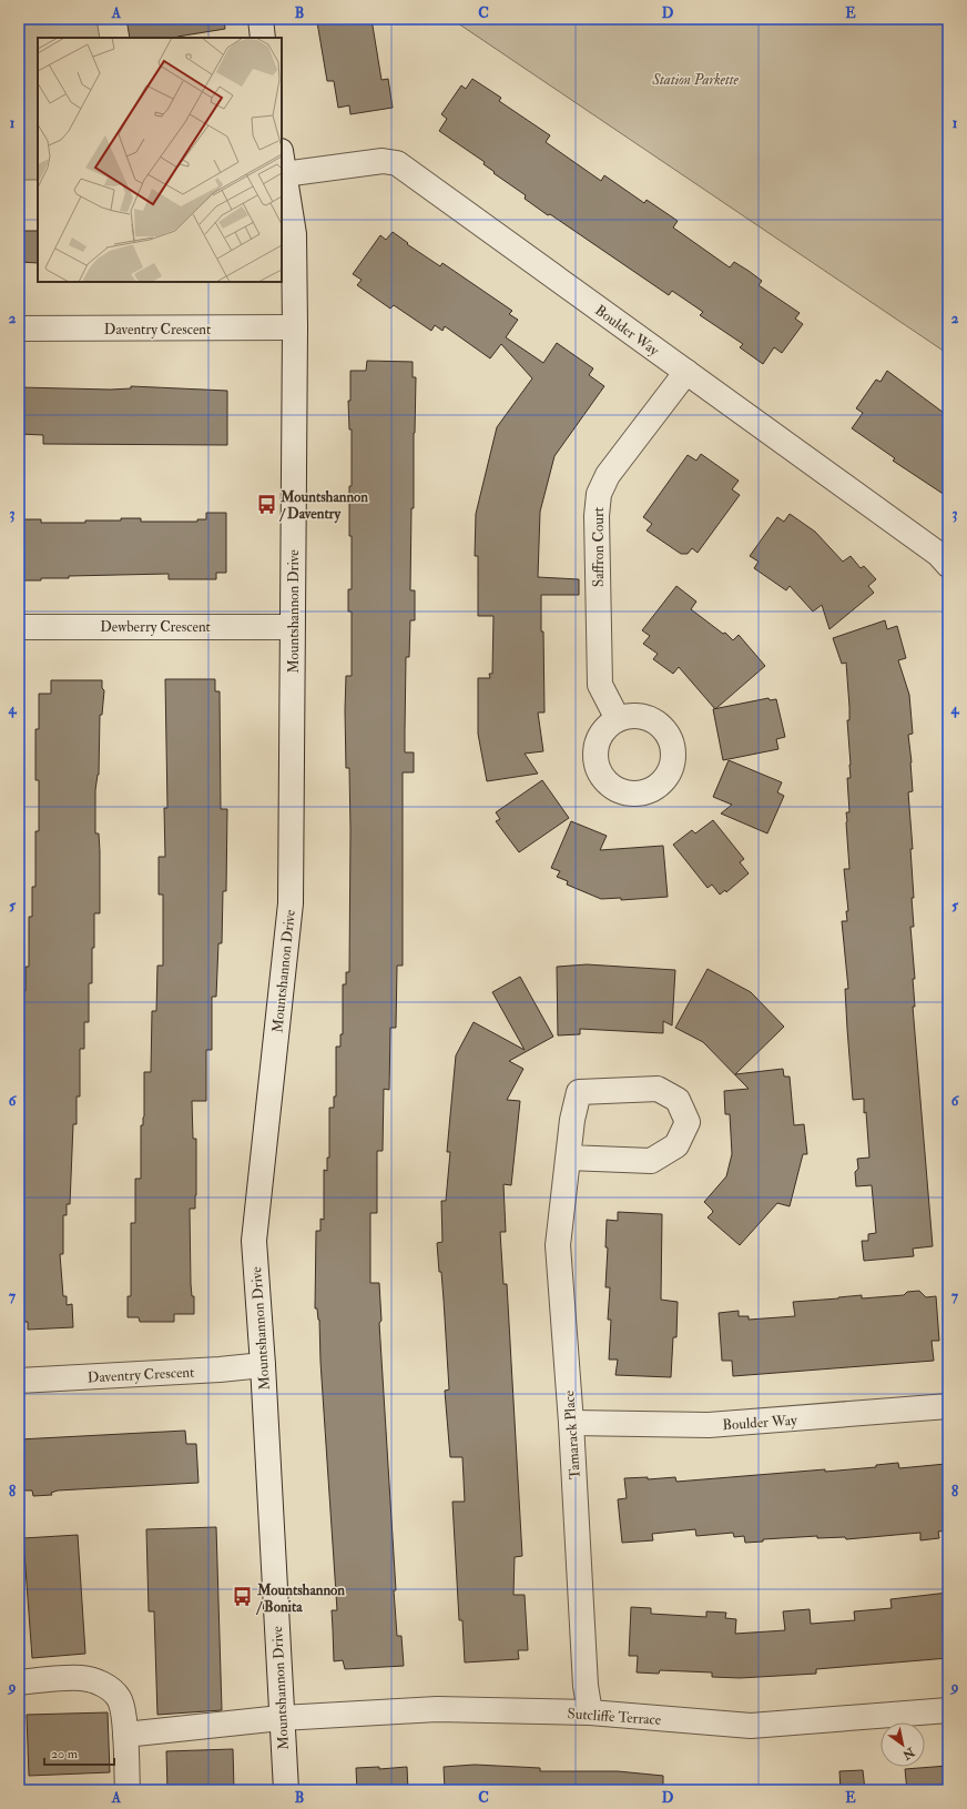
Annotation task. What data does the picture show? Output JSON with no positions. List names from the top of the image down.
{
  "streets": {
    "street": [
      "Daventry Crescent",
      "Boulder Way",
      "Saffron Court",
      "Mountshannon Drive",
      "Dewberry Crescent",
      "Tamarack Place",
      "Sutcliffe Terrace"
    ]
  },
  "crossings": [
    ["Daventry Crescent", "Mountshannon Drive"],
    ["Boulder Way", "Saffron Court"],
    ["Boulder Way", "Mountshannon Drive"],
    ["Boulder Way", "Tamarack Place"],
    ["Mountshannon Drive", "Dewberry Crescent"],
    ["Mountshannon Drive", "Sutcliffe Terrace"],
    ["Tamarack Place", "Sutcliffe Terrace"]
  ],
  "parks": ["Station Parkette"],
  "places": {
    "bus stop": ["Mountshannon / Daventry", "Mountshannon / Bonita"]
  },
  "scale_bar": "20 m",
  "north": "bottom right",
  "grid": {
    "columns": [
      "A",
      "B",
      "C",
      "D",
      "E"
    ],
    "rows": [
      "1",
      "2",
      "3",
      "4",
      "5",
      "6",
      "7",
      "8",
      "9"
    ]
  }
}
